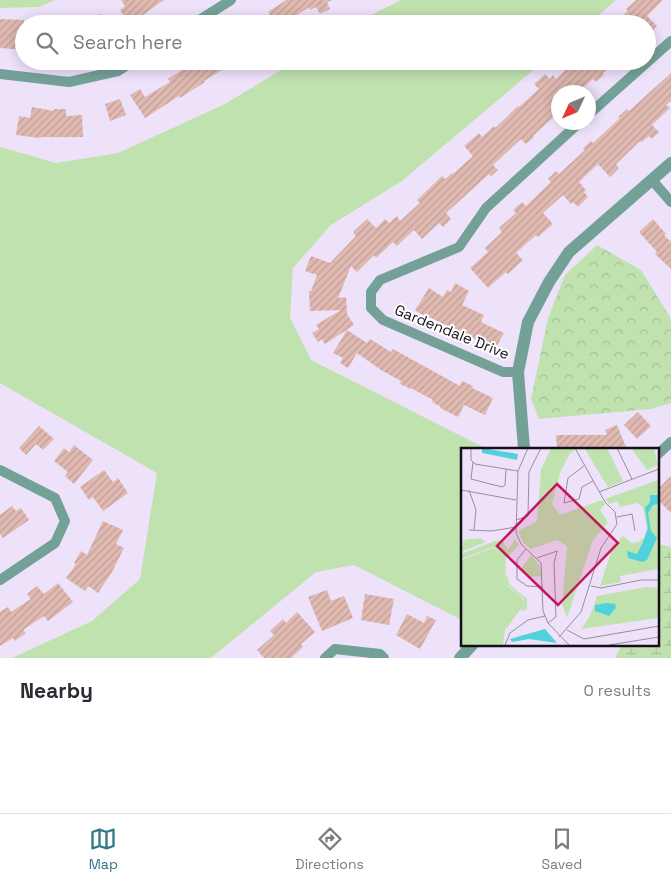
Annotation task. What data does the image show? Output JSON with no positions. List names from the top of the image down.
{
  "streets": {
    "street": ["Gardendale Drive"]
  },
  "north": "bottom left",
  "page": {
    "search": "Search here",
    "heading": ["Nearby", "0 results"],
    "nav": ["Map", "Directions", "Saved"]
  }
}
